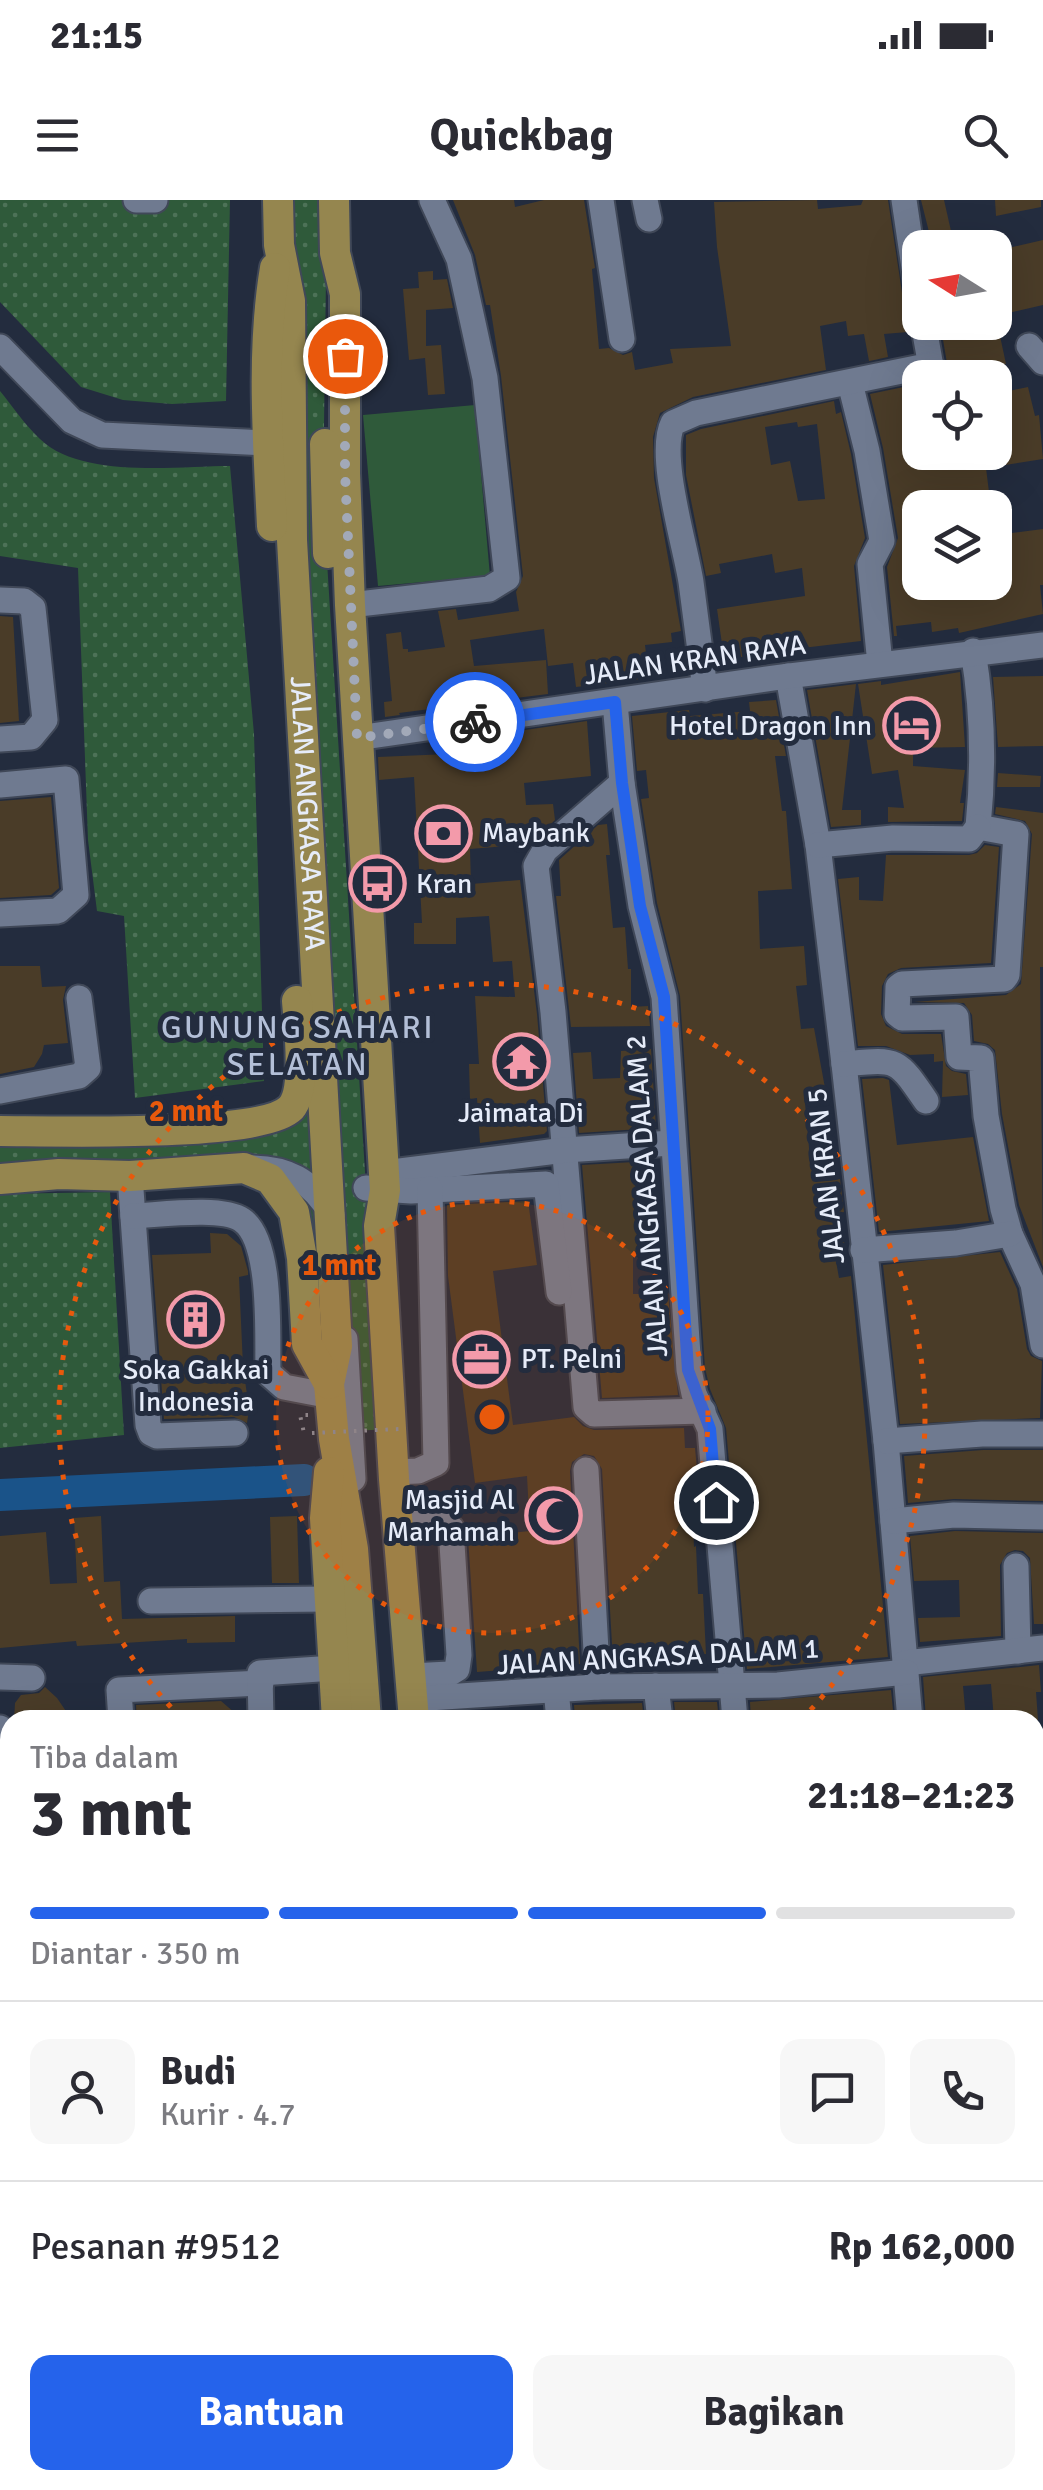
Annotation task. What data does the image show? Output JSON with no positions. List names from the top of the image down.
{
  "streets": {
    "main road": ["JALAN ANGKASA RAYA"],
    "street": [
      "JALAN KRAN RAYA",
      "JALAN KRAN 5",
      "JALAN ANGKASA DALAM 2",
      "JALAN ANGKASA DALAM 1"
    ]
  },
  "crossings": [
    ["JALAN KRAN RAYA", "JALAN ANGKASA RAYA"],
    ["JALAN KRAN RAYA", "JALAN KRAN 5"],
    ["JALAN KRAN RAYA", "JALAN ANGKASA DALAM 2"],
    ["JALAN ANGKASA RAYA", "JALAN ANGKASA DALAM 1"],
    ["JALAN KRAN 5", "JALAN ANGKASA DALAM 1"],
    ["JALAN ANGKASA DALAM 2", "JALAN ANGKASA DALAM 1"]
  ],
  "districts": ["GUNUNG SAHARI SELATAN"],
  "places": {
    "hotel": ["Hotel Dragon Inn"],
    "bank": ["Maybank"],
    "bus stop": ["Kran"],
    "temple": ["Jaimata Di"],
    "building": ["Soka Gakkai Indonesia"],
    "office": ["PT. Pelni"],
    "mosque": ["Masjid Al Marhamah"]
  },
  "north": "left",
  "page": {
    "status": "21:15",
    "header": "Quickbag",
    "heading": ["3 mnt", "Tiba dalam", "21:18–21:23"],
    "panel": [
      "Budi",
      "Kurir · 4.7",
      "Pesanan #9512",
      "Rp 162,000"
    ],
    "bar": "Diantar · 350 m",
    "buttons": ["Bantuan", "Bagikan"]
  },
  "rings": ["2 mnt", "1 mnt"]
}
